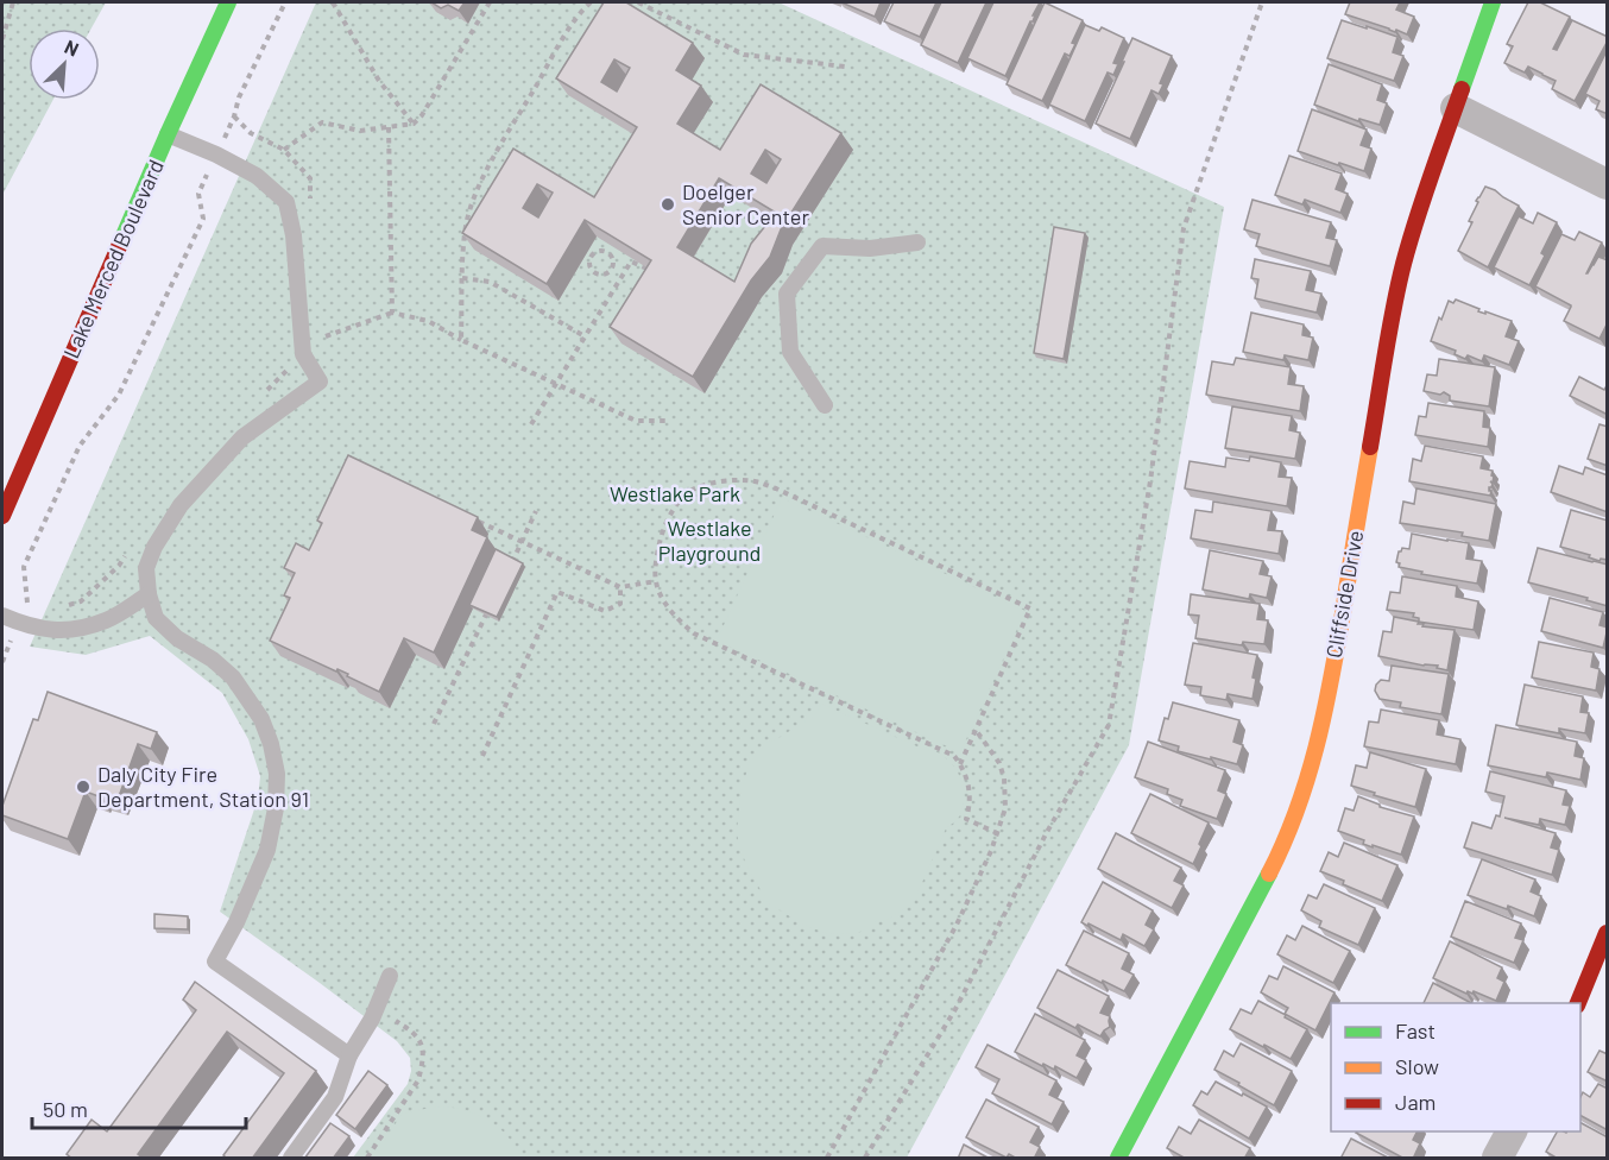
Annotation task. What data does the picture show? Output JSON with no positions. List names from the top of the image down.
{
  "streets": {
    "street": ["Lake Merced Boulevard", "Cliffside Drive"]
  },
  "parks": ["Westlake Park", "Westlake Playground"],
  "places": ["Doelger Senior Center", "Daly City Fire Department, Station 91"],
  "legend": ["Fast", "Slow", "Jam"],
  "scale_bar": "50 m",
  "north": "top right"
}
